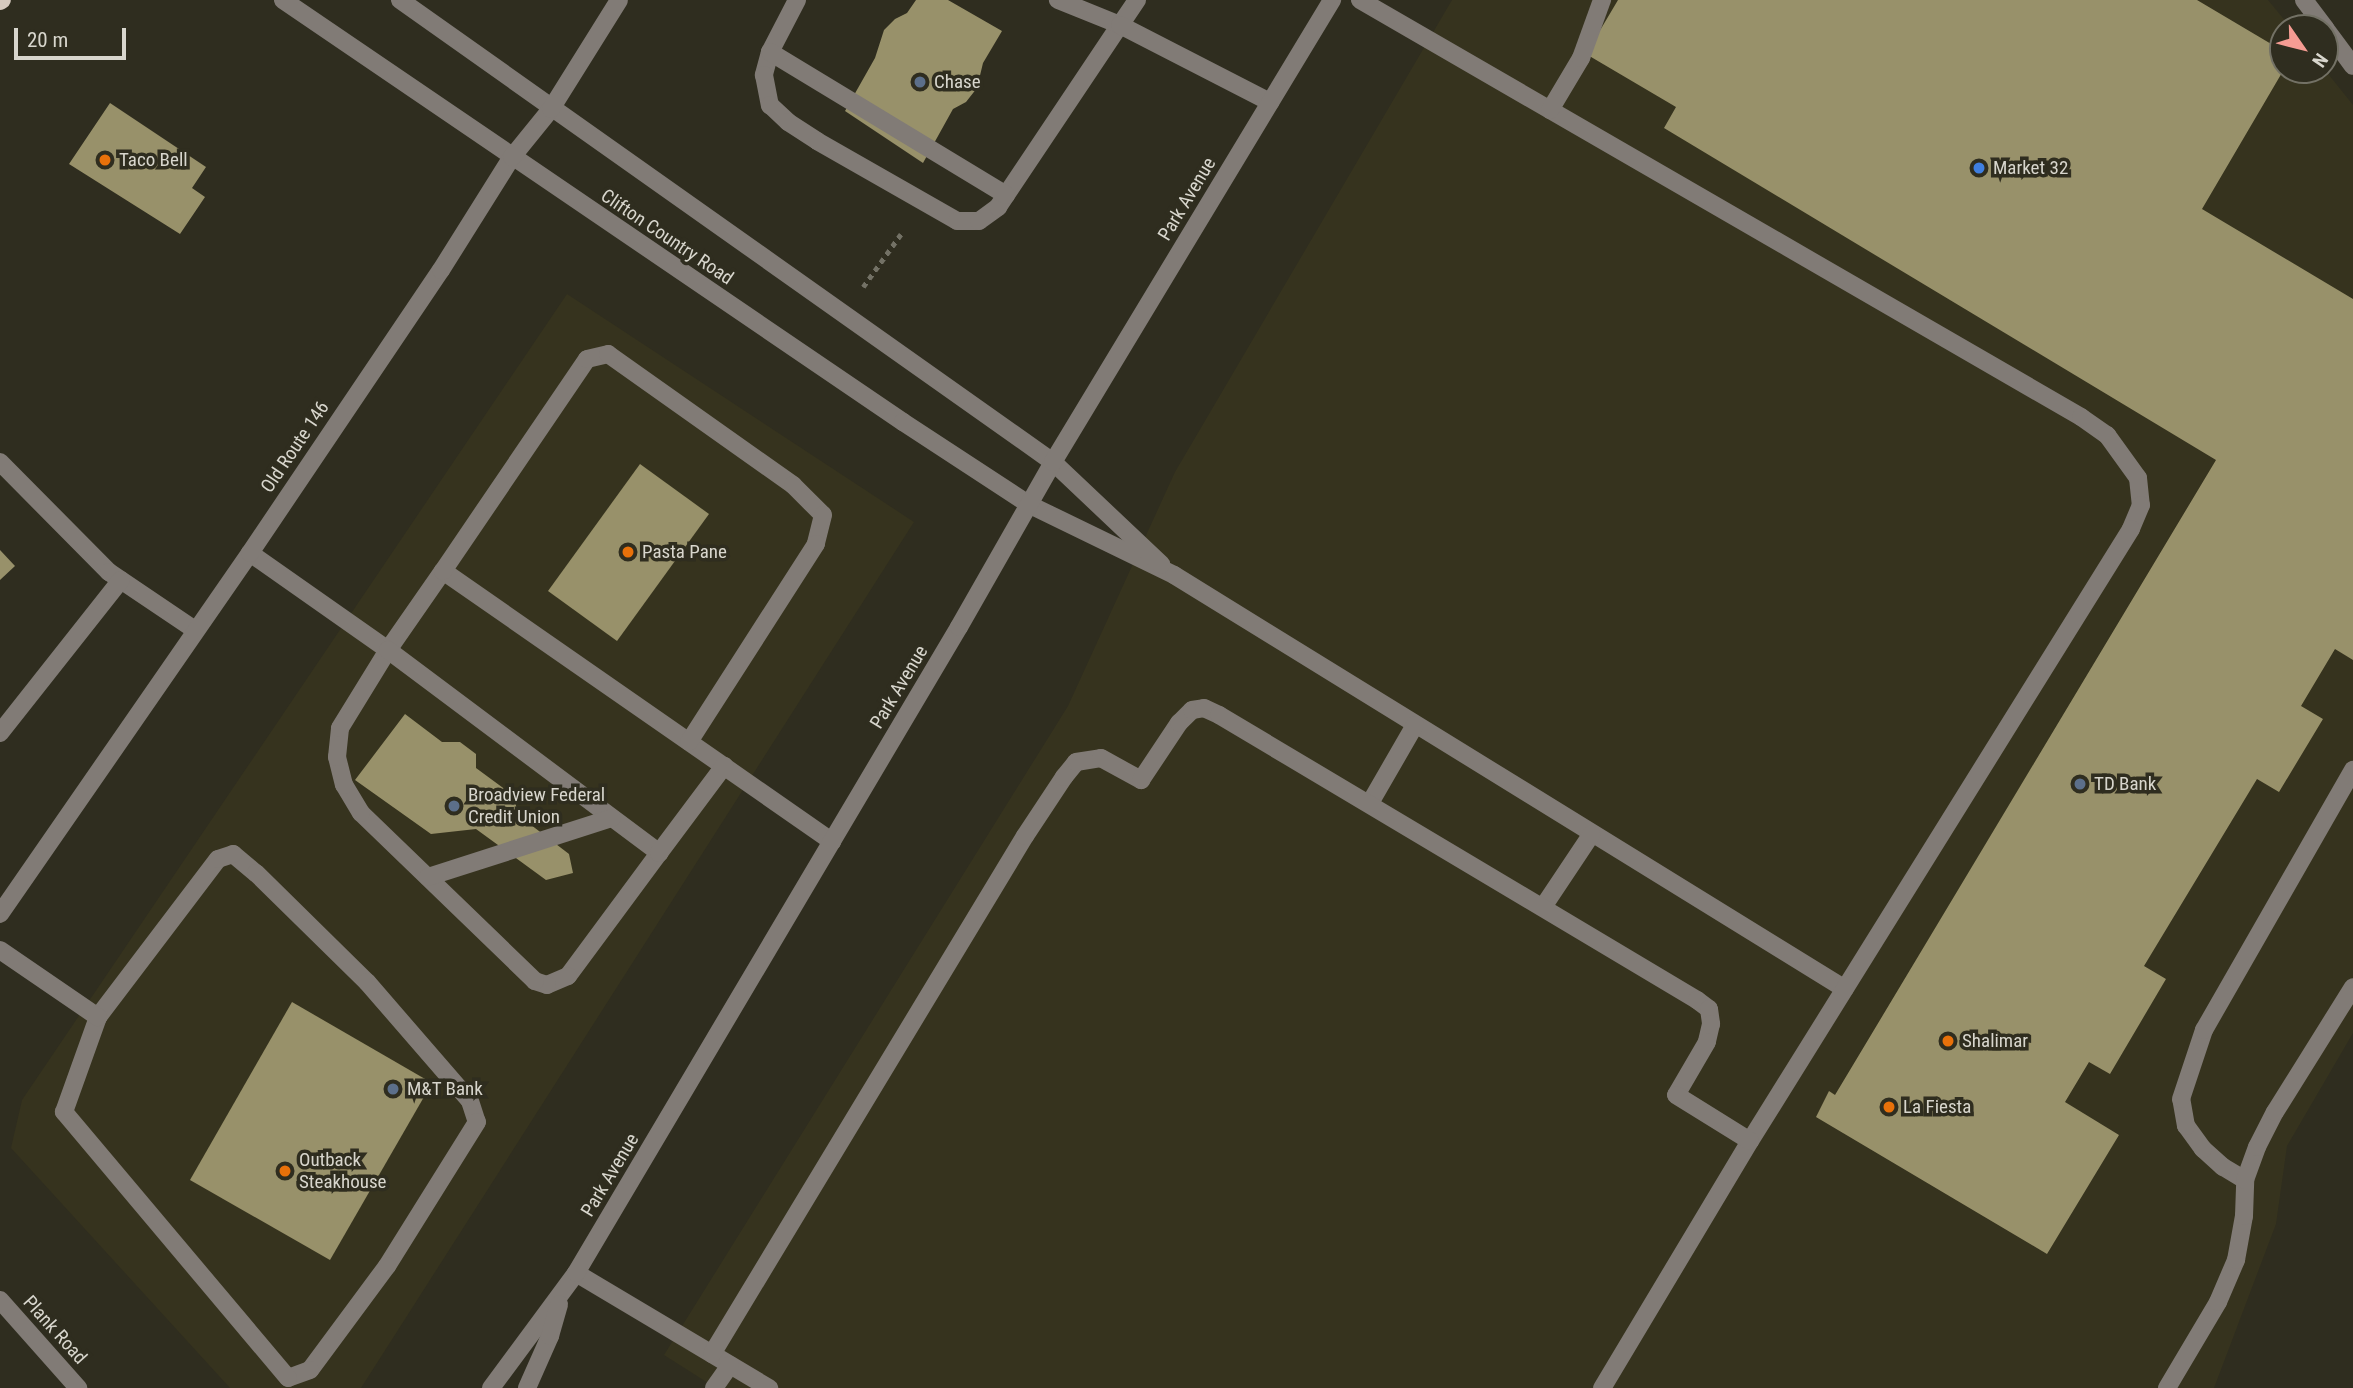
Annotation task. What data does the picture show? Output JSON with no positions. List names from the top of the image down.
{
  "streets": {
    "street": [
      "Park Avenue",
      "Clifton Country Road",
      "Old Route 146",
      "Plank Road"
    ]
  },
  "crossings": [
    ["Park Avenue", "Clifton Country Road"],
    ["Clifton Country Road", "Old Route 146"]
  ],
  "places": [
    "Chase",
    "Taco Bell",
    "Market 32",
    "Pasta Pane",
    "TD Bank",
    "Broadview Federal Credit Union",
    "Shalimar",
    "M&T Bank",
    "La Fiesta",
    "Outback Steakhouse"
  ],
  "scale_bar": "20 m",
  "north": "bottom right"
}
